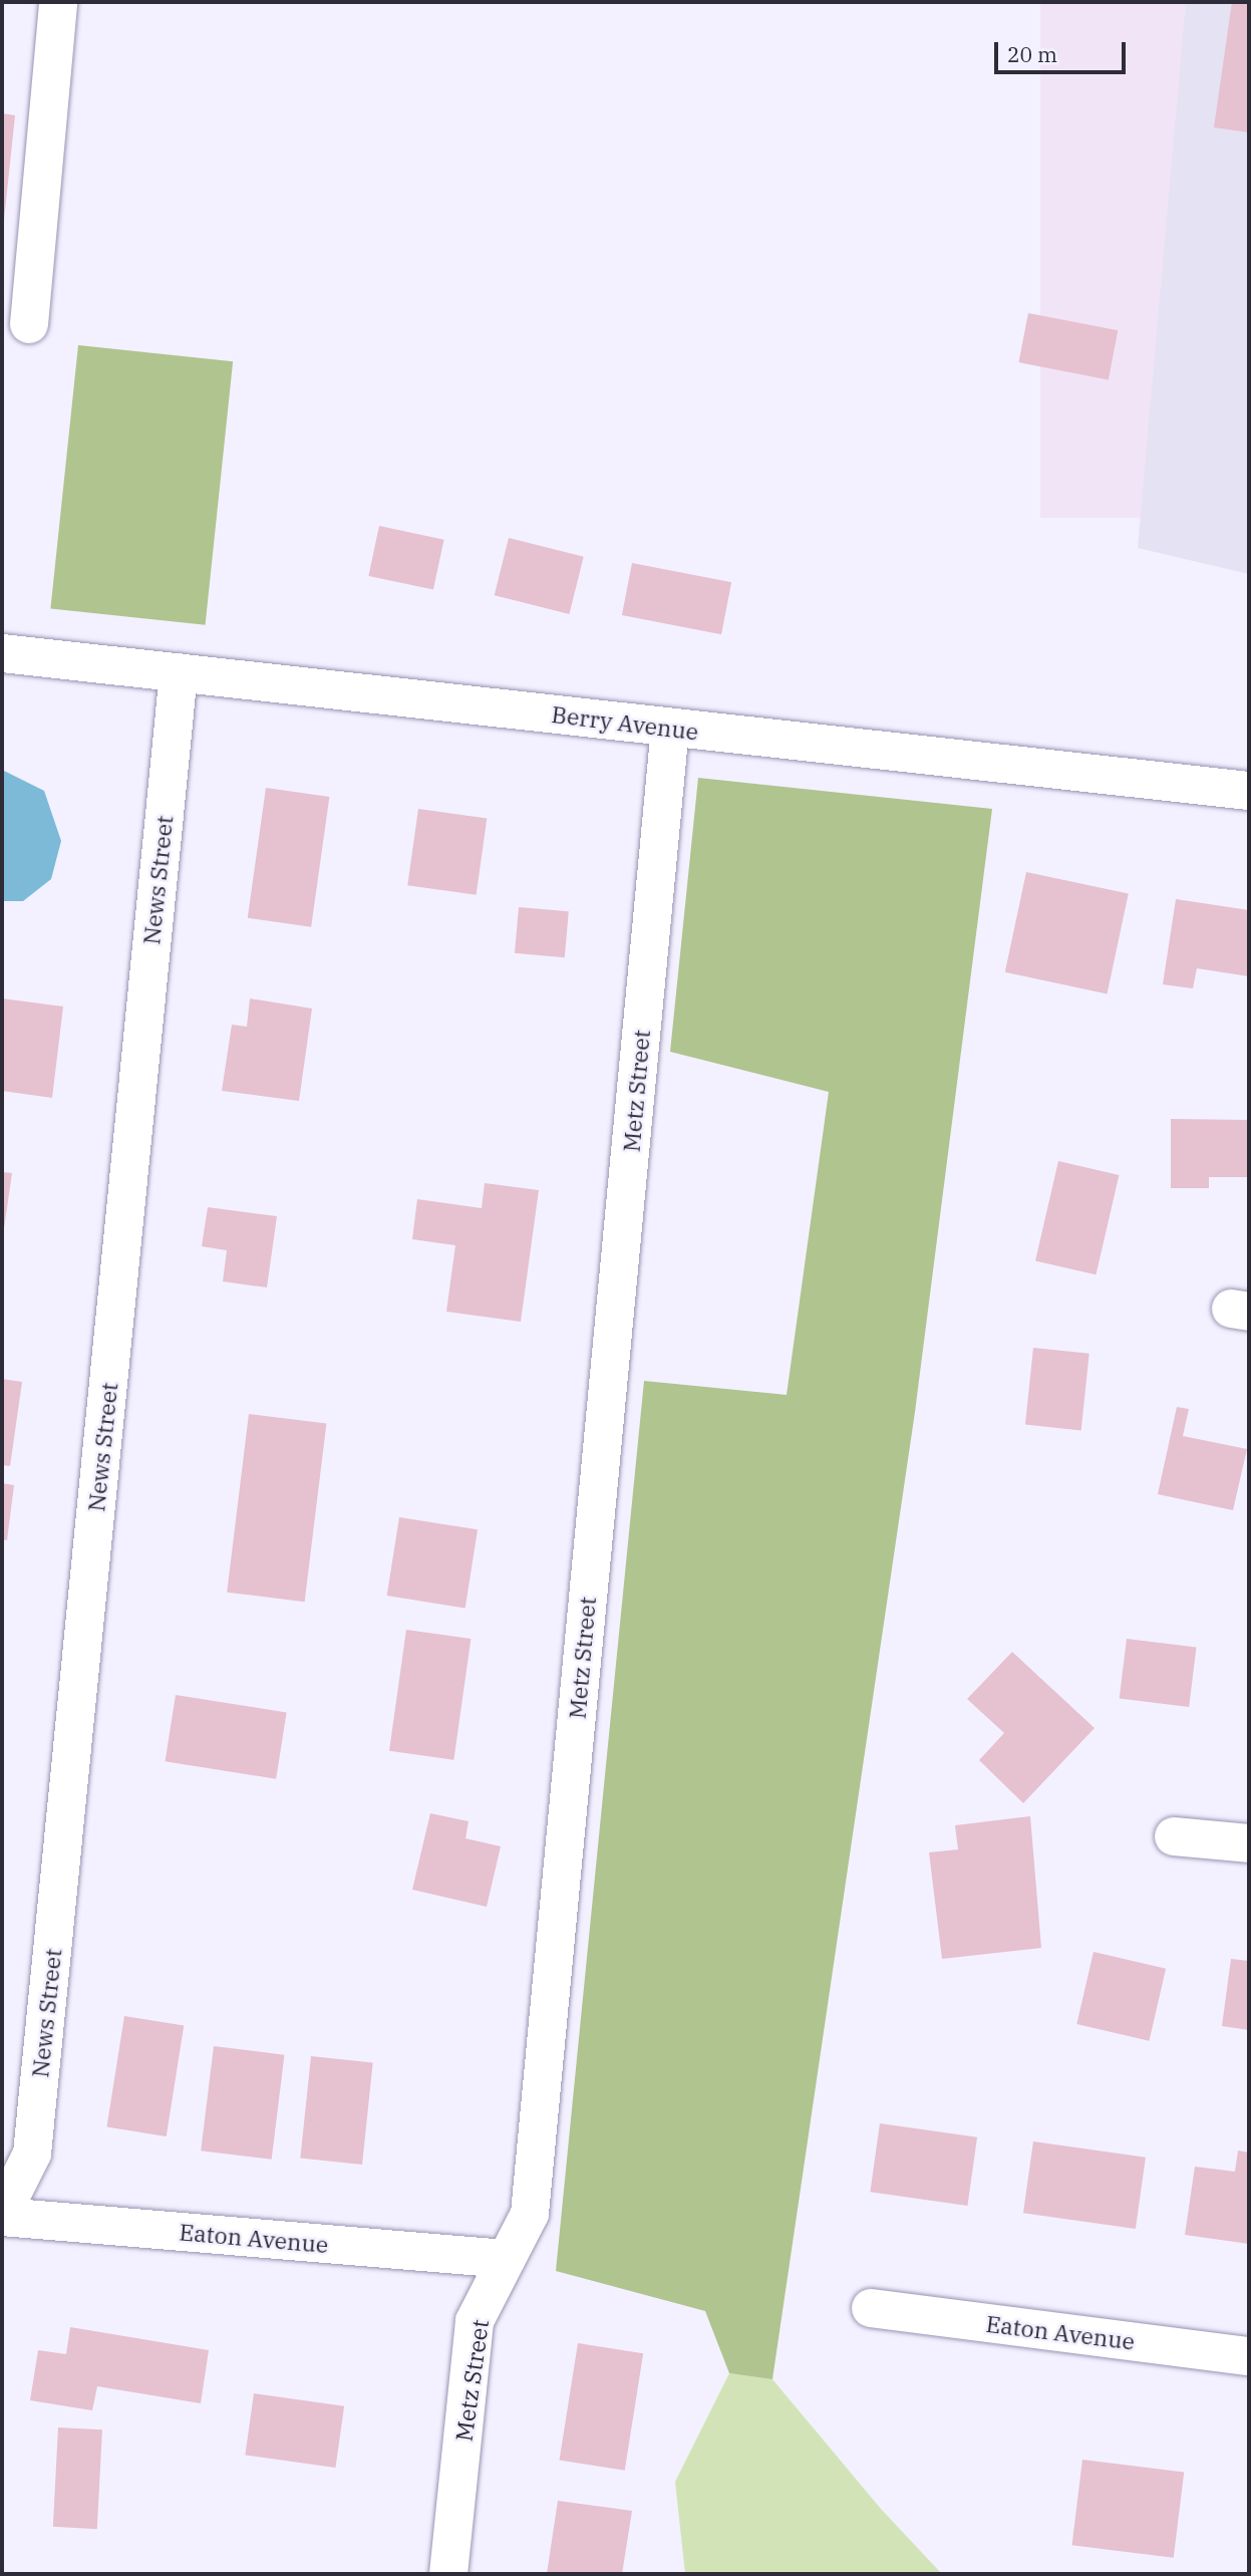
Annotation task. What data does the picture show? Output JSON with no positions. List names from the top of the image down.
{
  "streets": {
    "street": [
      "Berry Avenue",
      "News Street",
      "Metz Street",
      "Eaton Avenue"
    ]
  },
  "crossings": [
    ["Berry Avenue", "News Street"],
    ["Berry Avenue", "Metz Street"],
    ["News Street", "Eaton Avenue"],
    ["Metz Street", "Eaton Avenue"]
  ],
  "scale_bar": "20 m"
}
